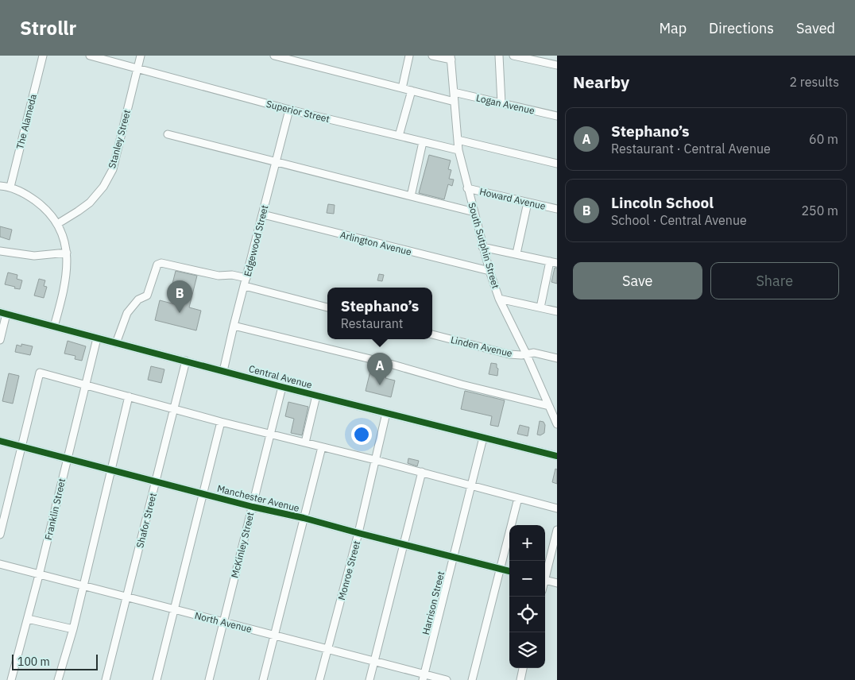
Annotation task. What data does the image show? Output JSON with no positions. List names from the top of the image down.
{
  "streets": {
    "street": [
      "Logan Avenue",
      "Superior Street",
      "The Alameda",
      "Stanley Street",
      "Howard Avenue",
      "Edgewood Street",
      "Arlington Avenue",
      "South Sutphin Street",
      "Linden Avenue",
      "Central Avenue",
      "Manchester Avenue",
      "Franklin Street",
      "Shafor Street",
      "McKinley Street",
      "Monroe Street",
      "Harrison Street",
      "North Avenue"
    ]
  },
  "crossings": [
    ["Logan Avenue", "South Sutphin Street"],
    ["Superior Street", "Stanley Street"],
    ["Superior Street", "Edgewood Street"],
    ["Superior Street", "South Sutphin Street"],
    ["Howard Avenue", "South Sutphin Street"],
    ["Edgewood Street", "Arlington Avenue"],
    ["Edgewood Street", "Central Avenue"],
    ["Arlington Avenue", "South Sutphin Street"],
    ["South Sutphin Street", "Linden Avenue"],
    ["Central Avenue", "Franklin Street"],
    ["Central Avenue", "Shafor Street"],
    ["Central Avenue", "McKinley Street"],
    ["Central Avenue", "Monroe Street"],
    ["Central Avenue", "Harrison Street"],
    ["Manchester Avenue", "Franklin Street"],
    ["Manchester Avenue", "Shafor Street"],
    ["Manchester Avenue", "McKinley Street"],
    ["Manchester Avenue", "Monroe Street"],
    ["Manchester Avenue", "Harrison Street"],
    ["Franklin Street", "North Avenue"],
    ["Shafor Street", "North Avenue"],
    ["McKinley Street", "North Avenue"],
    ["Monroe Street", "North Avenue"],
    ["Harrison Street", "North Avenue"]
  ],
  "scale_bar": "100 m",
  "page": {
    "header": "Strollr",
    "nav": ["Map", "Directions", "Saved"],
    "heading": ["Nearby", "2 results"],
    "list": [
      {
        "mark": "A",
        "name": "Stephano’s",
        "note": "Restaurant · Central Avenue",
        "value": "60 m"
      },
      {
        "mark": "B",
        "name": "Lincoln School",
        "note": "School · Central Avenue",
        "value": "250 m"
      }
    ],
    "buttons": ["Save", "Share"],
    "pins": ["B", "A"],
    "popup": ["Stephano’s", "Restaurant"],
    "map_buttons": ["+", "−"],
    "scale": "100 m"
  }
}
